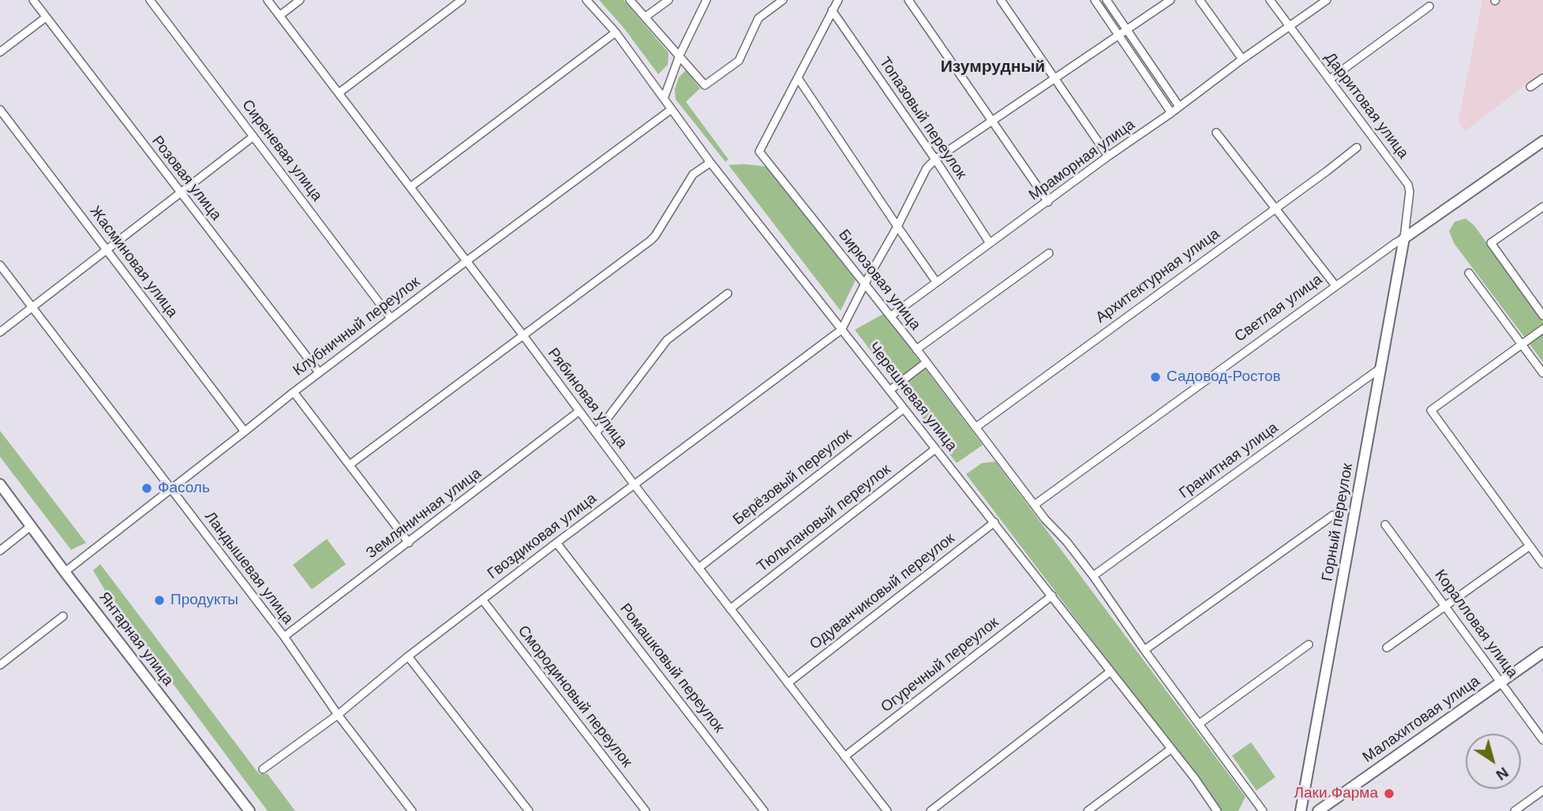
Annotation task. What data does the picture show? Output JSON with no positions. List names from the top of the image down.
{
  "streets": {
    "street": [
      "Дарритовая улица",
      "Топазовый переулок",
      "Сиреневая улица",
      "Мраморная улица",
      "Розовая улица",
      "Жасминовая улица",
      "Архитектурная улица",
      "Бирюзовая улица",
      "Светлая улица",
      "Клубничный переулок",
      "Черешневая улица",
      "Рябиновая улица",
      "Гранитная улица",
      "Берёзовый переулок",
      "Земляничная улица",
      "Тюльпановый переулок",
      "Горный переулок",
      "Гвоздиковая улица",
      "Ландышевая улица",
      "Одуванчиковый переулок",
      "Коралловая улица",
      "Янтарная улица",
      "Огуречный переулок",
      "Ромашковый переулок",
      "Смородиновый переулок",
      "Малахитовая улица"
    ]
  },
  "crossings": [
    ["Дарритовая улица", "Мраморная улица"],
    ["Дарритовая улица", "Светлая улица"],
    ["Дарритовая улица", "Горный переулок"],
    ["Топазовый переулок", "Мраморная улица"],
    ["Сиреневая улица", "Клубничный переулок"],
    ["Мраморная улица", "Бирюзовая улица"],
    ["Розовая улица", "Клубничный переулок"],
    ["Жасминовая улица", "Клубничный переулок"],
    ["Архитектурная улица", "Бирюзовая улица"],
    ["Бирюзовая улица", "Светлая улица"],
    ["Бирюзовая улица", "Гранитная улица"],
    ["Светлая улица", "Горный переулок"],
    ["Клубничный переулок", "Черешневая улица"],
    ["Клубничный переулок", "Рябиновая улица"],
    ["Клубничный переулок", "Ландышевая улица"],
    ["Клубничный переулок", "Янтарная улица"],
    ["Черешневая улица", "Берёзовый переулок"],
    ["Черешневая улица", "Тюльпановый переулок"],
    ["Черешневая улица", "Гвоздиковая улица"],
    ["Черешневая улица", "Одуванчиковый переулок"],
    ["Черешневая улица", "Огуречный переулок"],
    ["Рябиновая улица", "Берёзовый переулок"],
    ["Рябиновая улица", "Земляничная улица"],
    ["Рябиновая улица", "Тюльпановый переулок"],
    ["Рябиновая улица", "Гвоздиковая улица"],
    ["Рябиновая улица", "Одуванчиковый переулок"],
    ["Рябиновая улица", "Огуречный переулок"],
    ["Гранитная улица", "Горный переулок"],
    ["Земляничная улица", "Ландышевая улица"],
    ["Гвоздиковая улица", "Ландышевая улица"],
    ["Гвоздиковая улица", "Ромашковый переулок"],
    ["Гвоздиковая улица", "Смородиновый переулок"],
    ["Коралловая улица", "Малахитовая улица"]
  ],
  "districts": ["Изумрудный"],
  "places": [
    "Садовод-Ростов",
    "Фасоль",
    "Продукты",
    "Лаки Фарма"
  ],
  "north": "bottom right"
}
